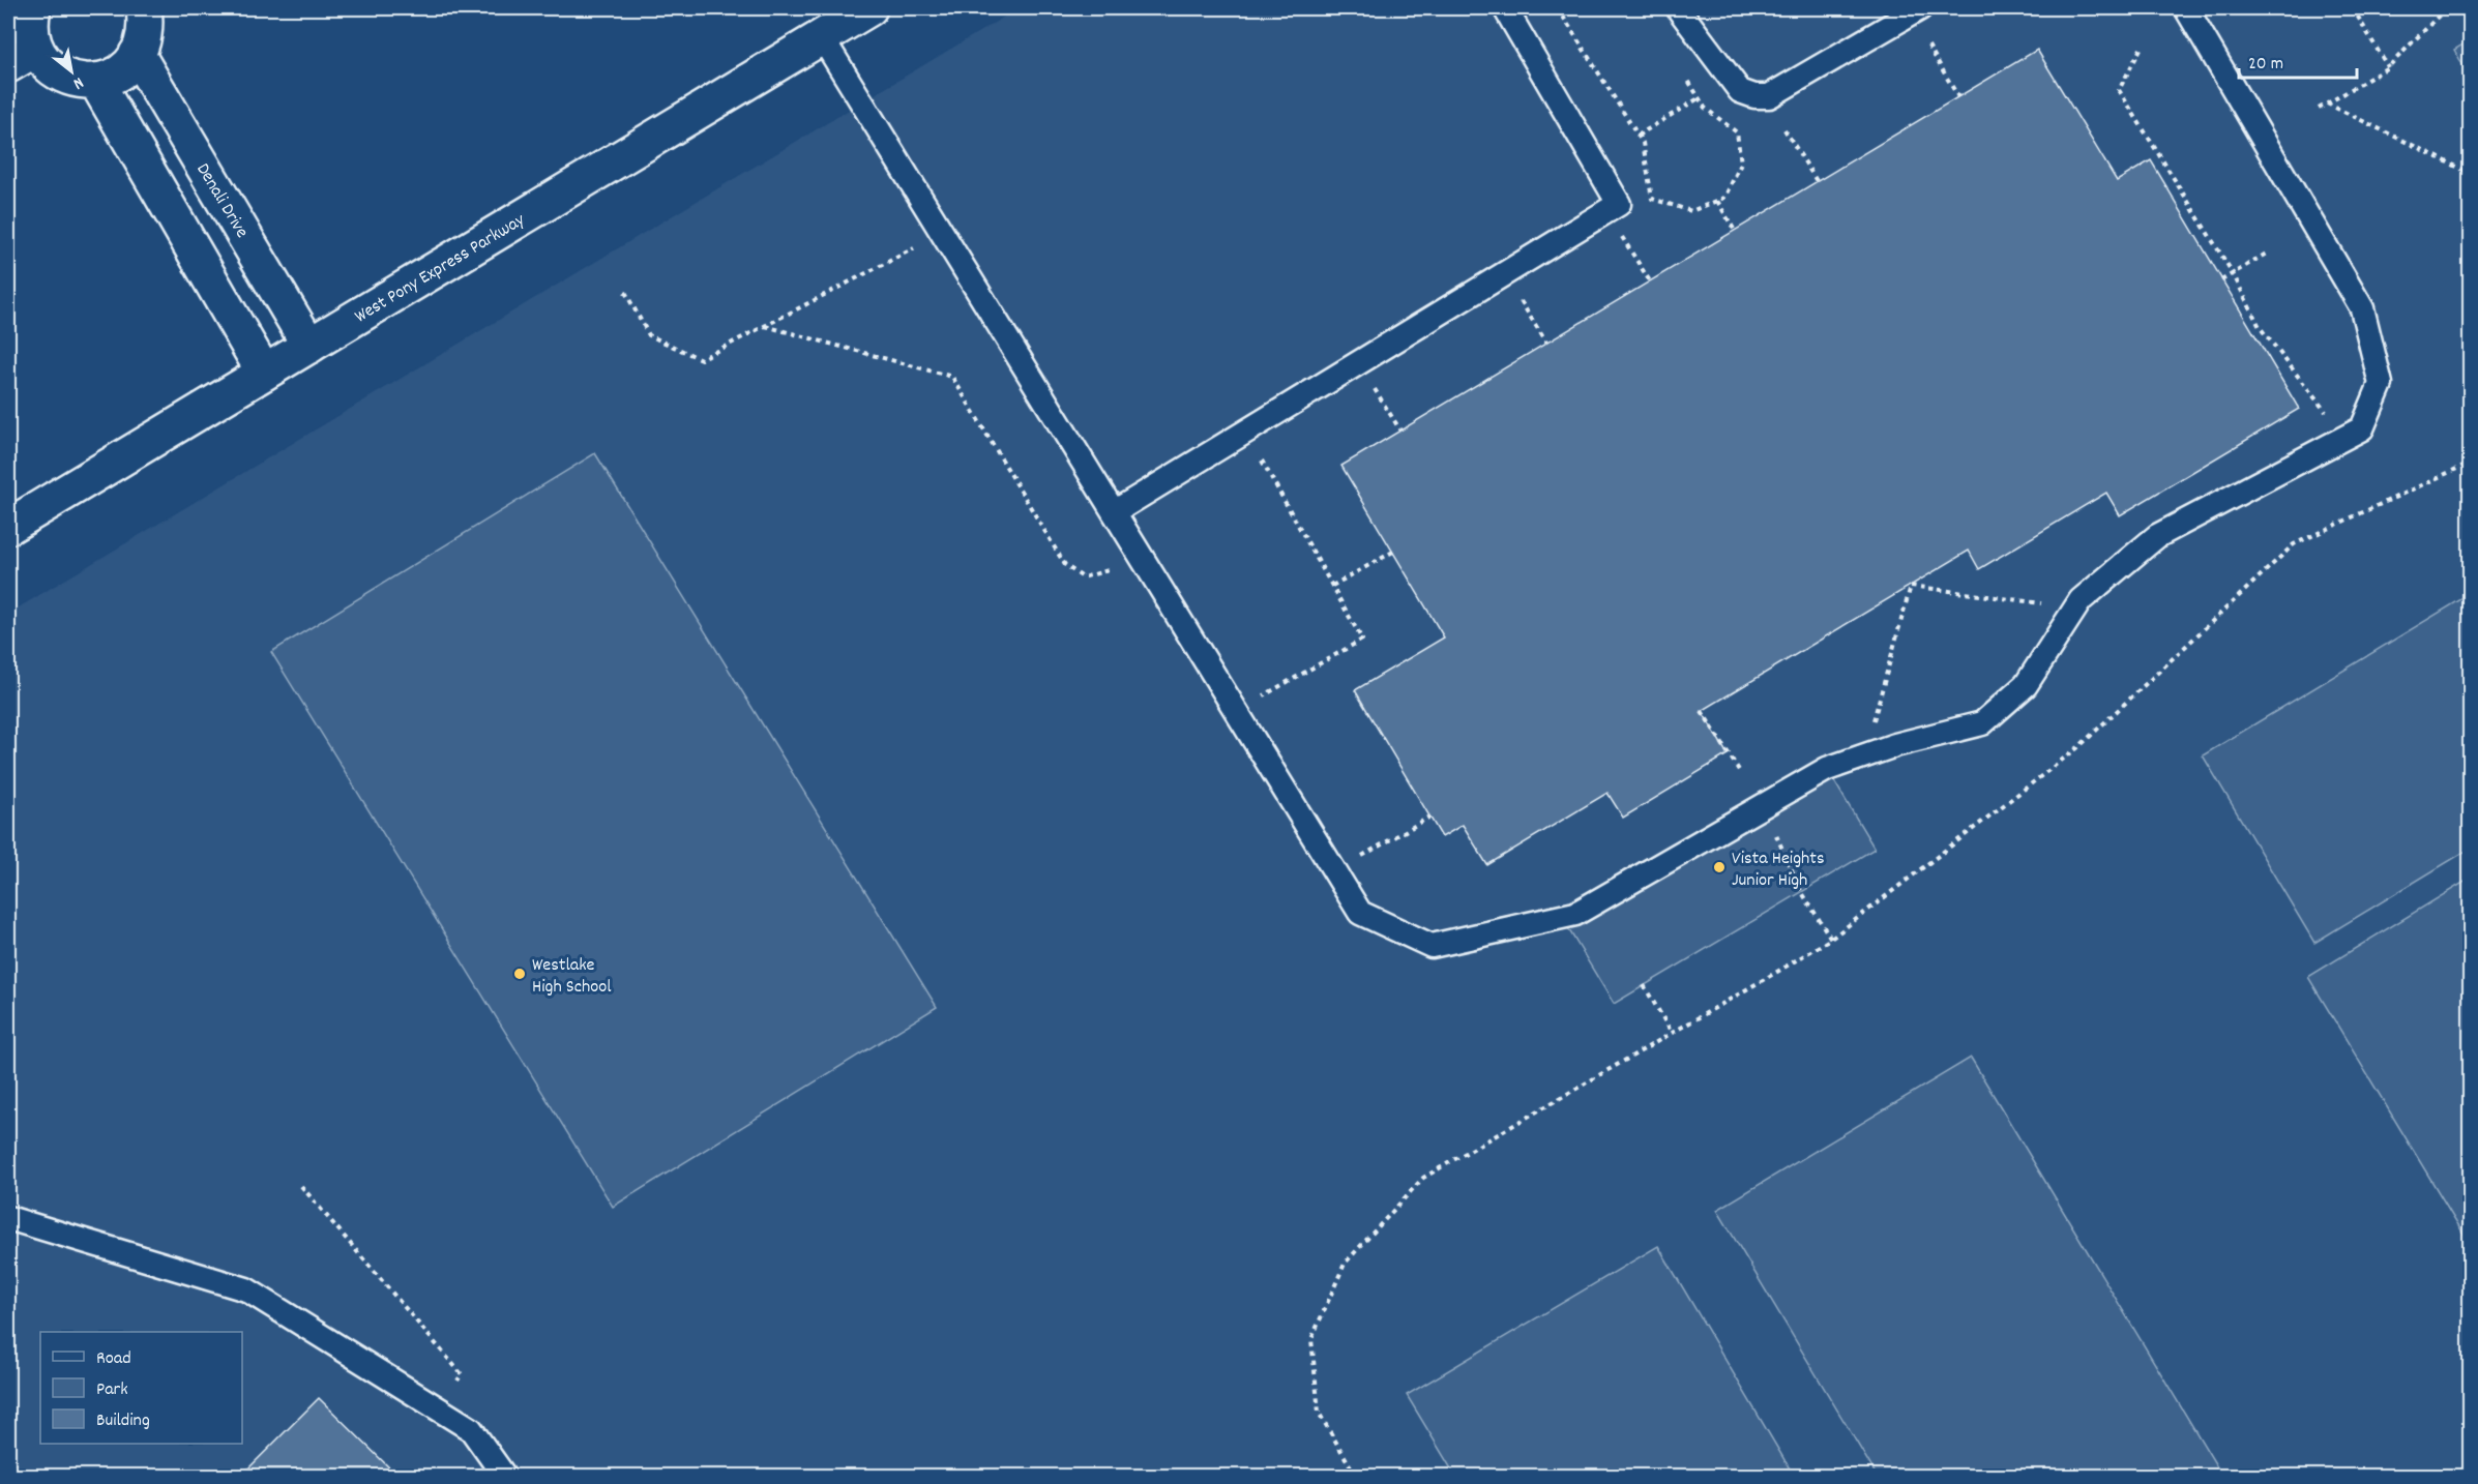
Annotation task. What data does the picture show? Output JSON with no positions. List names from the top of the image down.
{
  "streets": {
    "main road": ["Denali Drive", "West Pony Express Parkway"]
  },
  "crossings": [
    ["Denali Drive", "West Pony Express Parkway"]
  ],
  "places": ["Vista Heights Junior High", "Westlake High School"],
  "legend": ["Road", "Park", "Building"],
  "scale_bar": "20 m",
  "north": "bottom right"
}
